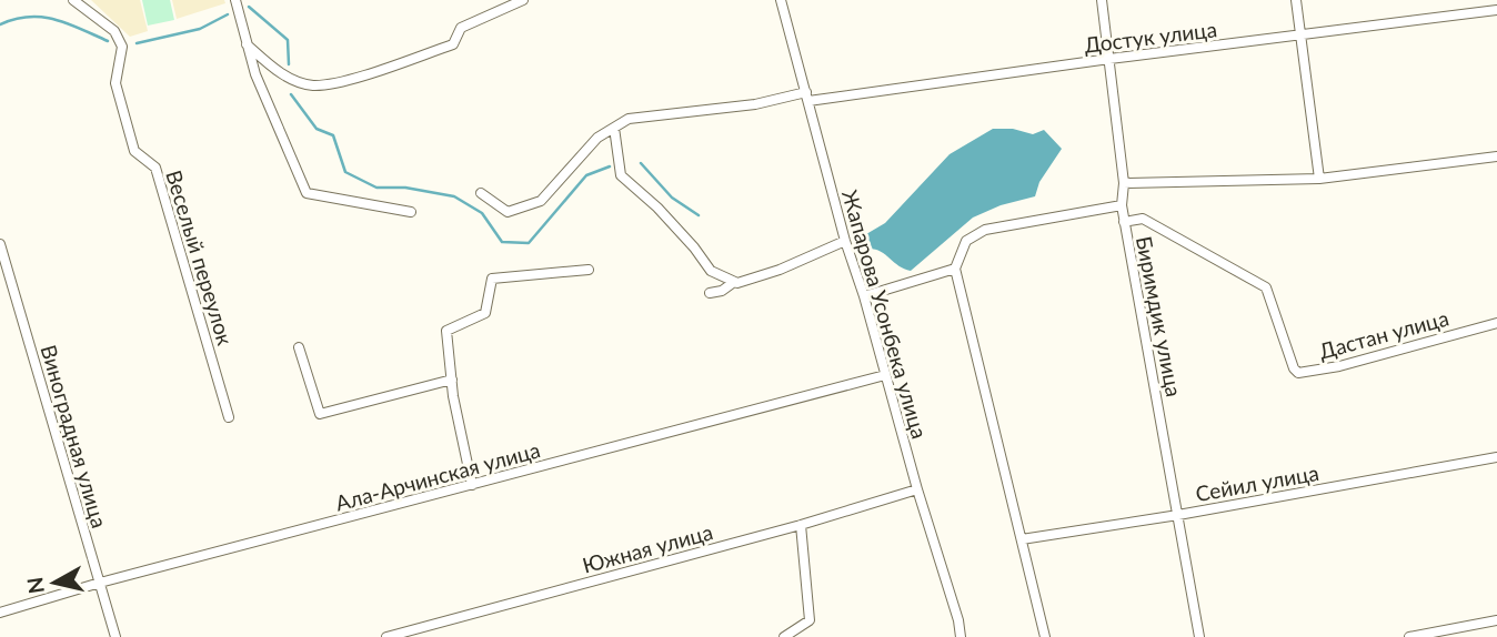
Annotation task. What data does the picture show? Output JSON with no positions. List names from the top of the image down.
{
  "streets": {
    "street": [
      "Достук улица",
      "Веселый переулок",
      "Жапарова Усонбека улица",
      "Биримдик улица",
      "Дастан улица",
      "Виноградная улица",
      "Ала-Арчинская улица",
      "Сейил улица",
      "Южная улица"
    ]
  },
  "crossings": [
    ["Достук улица", "Жапарова Усонбека улица"],
    ["Достук улица", "Биримдик улица"],
    ["Жапарова Усонбека улица", "Ала-Арчинская улица"],
    ["Жапарова Усонбека улица", "Южная улица"],
    ["Биримдик улица", "Дастан улица"],
    ["Биримдик улица", "Сейил улица"],
    ["Виноградная улица", "Ала-Арчинская улица"]
  ],
  "north": "left"
}
